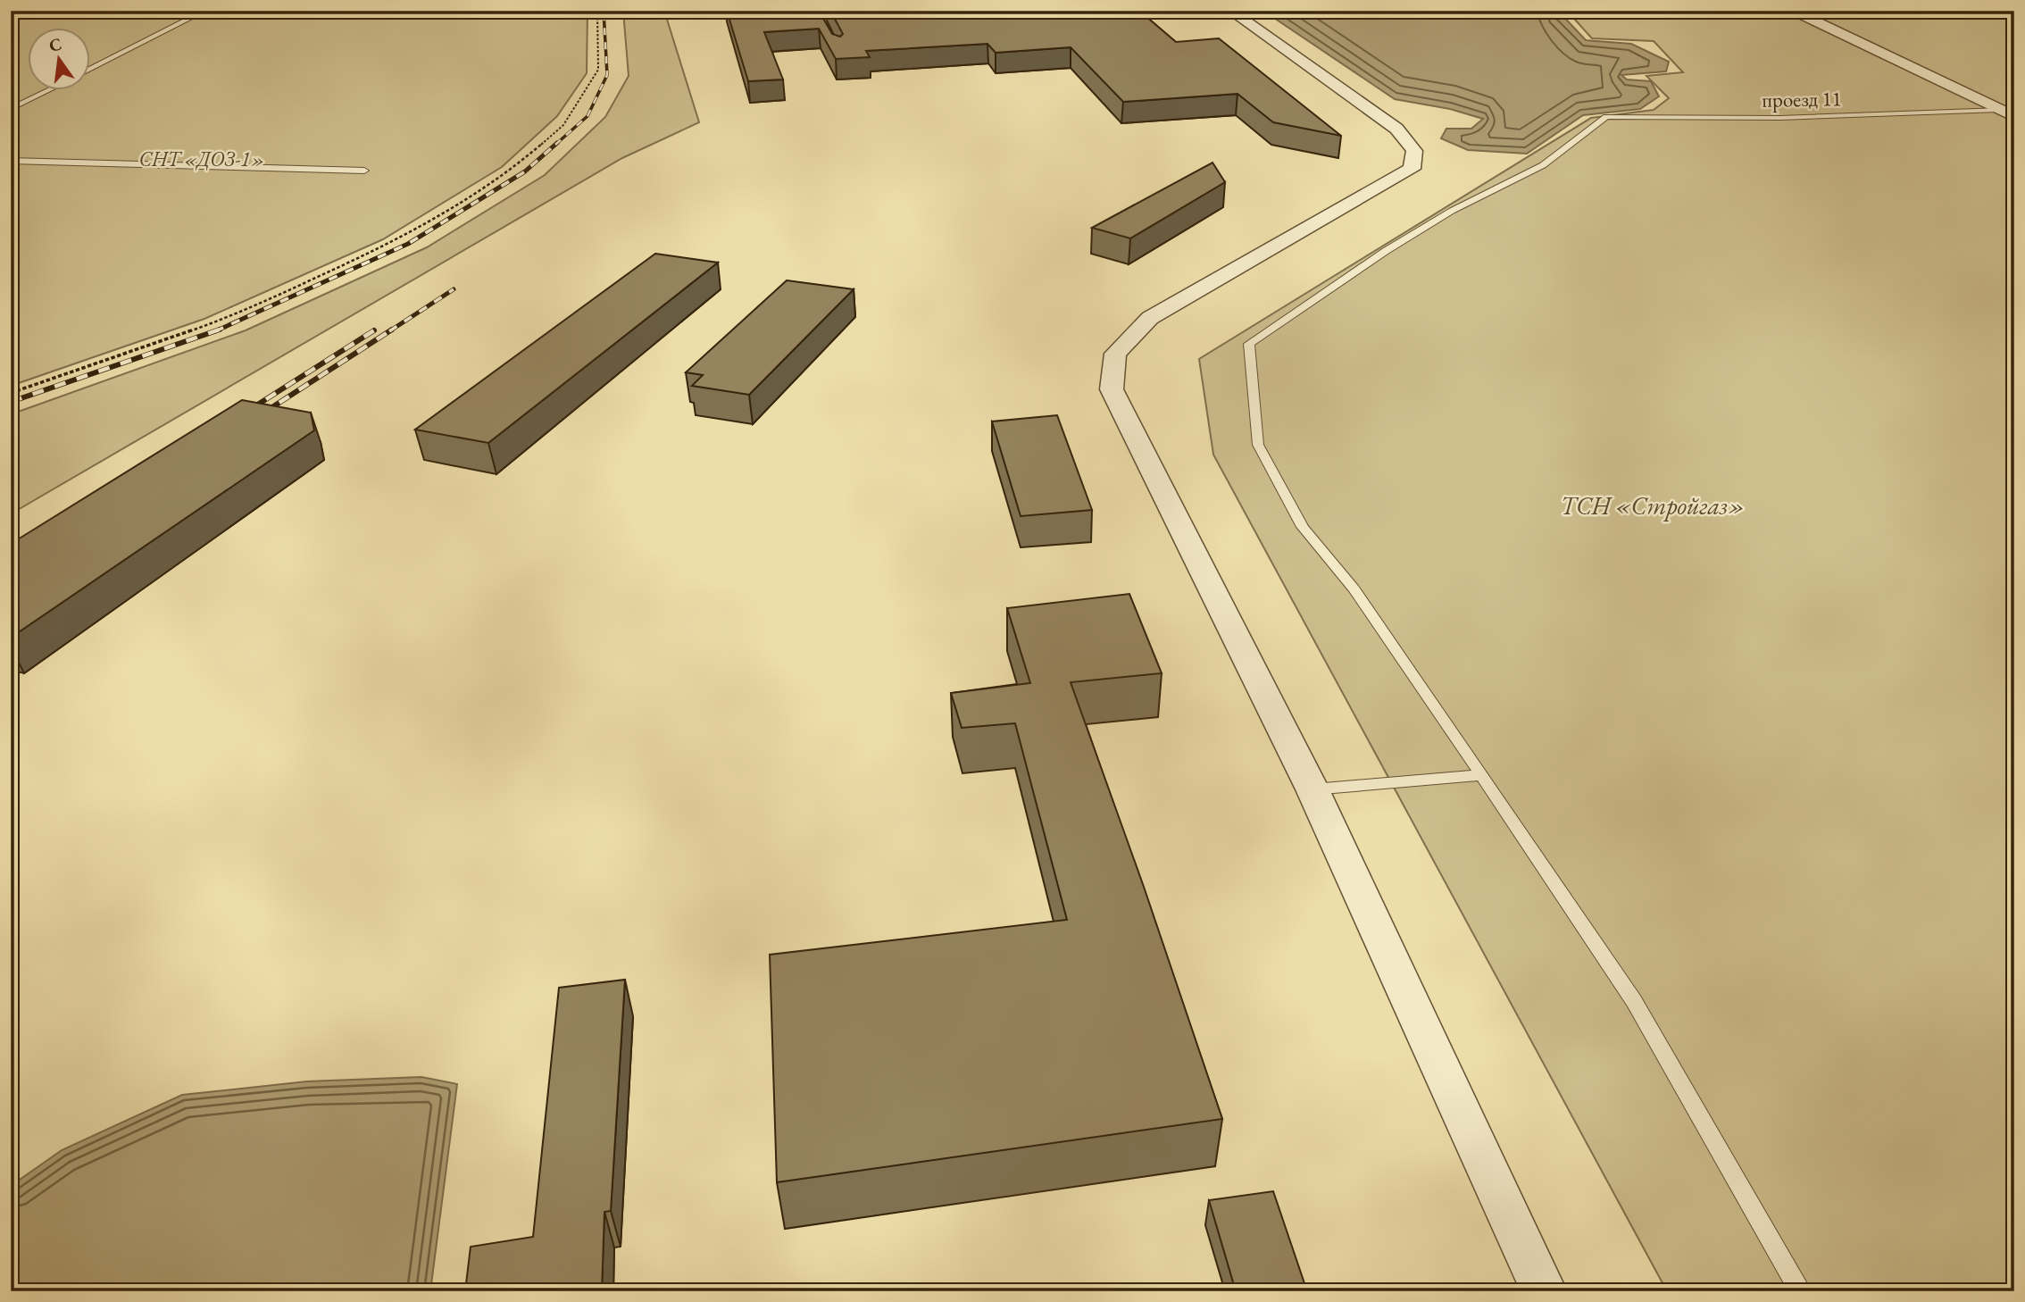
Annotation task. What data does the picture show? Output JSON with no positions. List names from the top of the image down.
{
  "streets": {
    "lane": ["проезд 11"]
  },
  "parks": ["СНТ «ДОЗ-1»", "ТСН «Стройгаз»"],
  "north": "top"
}
